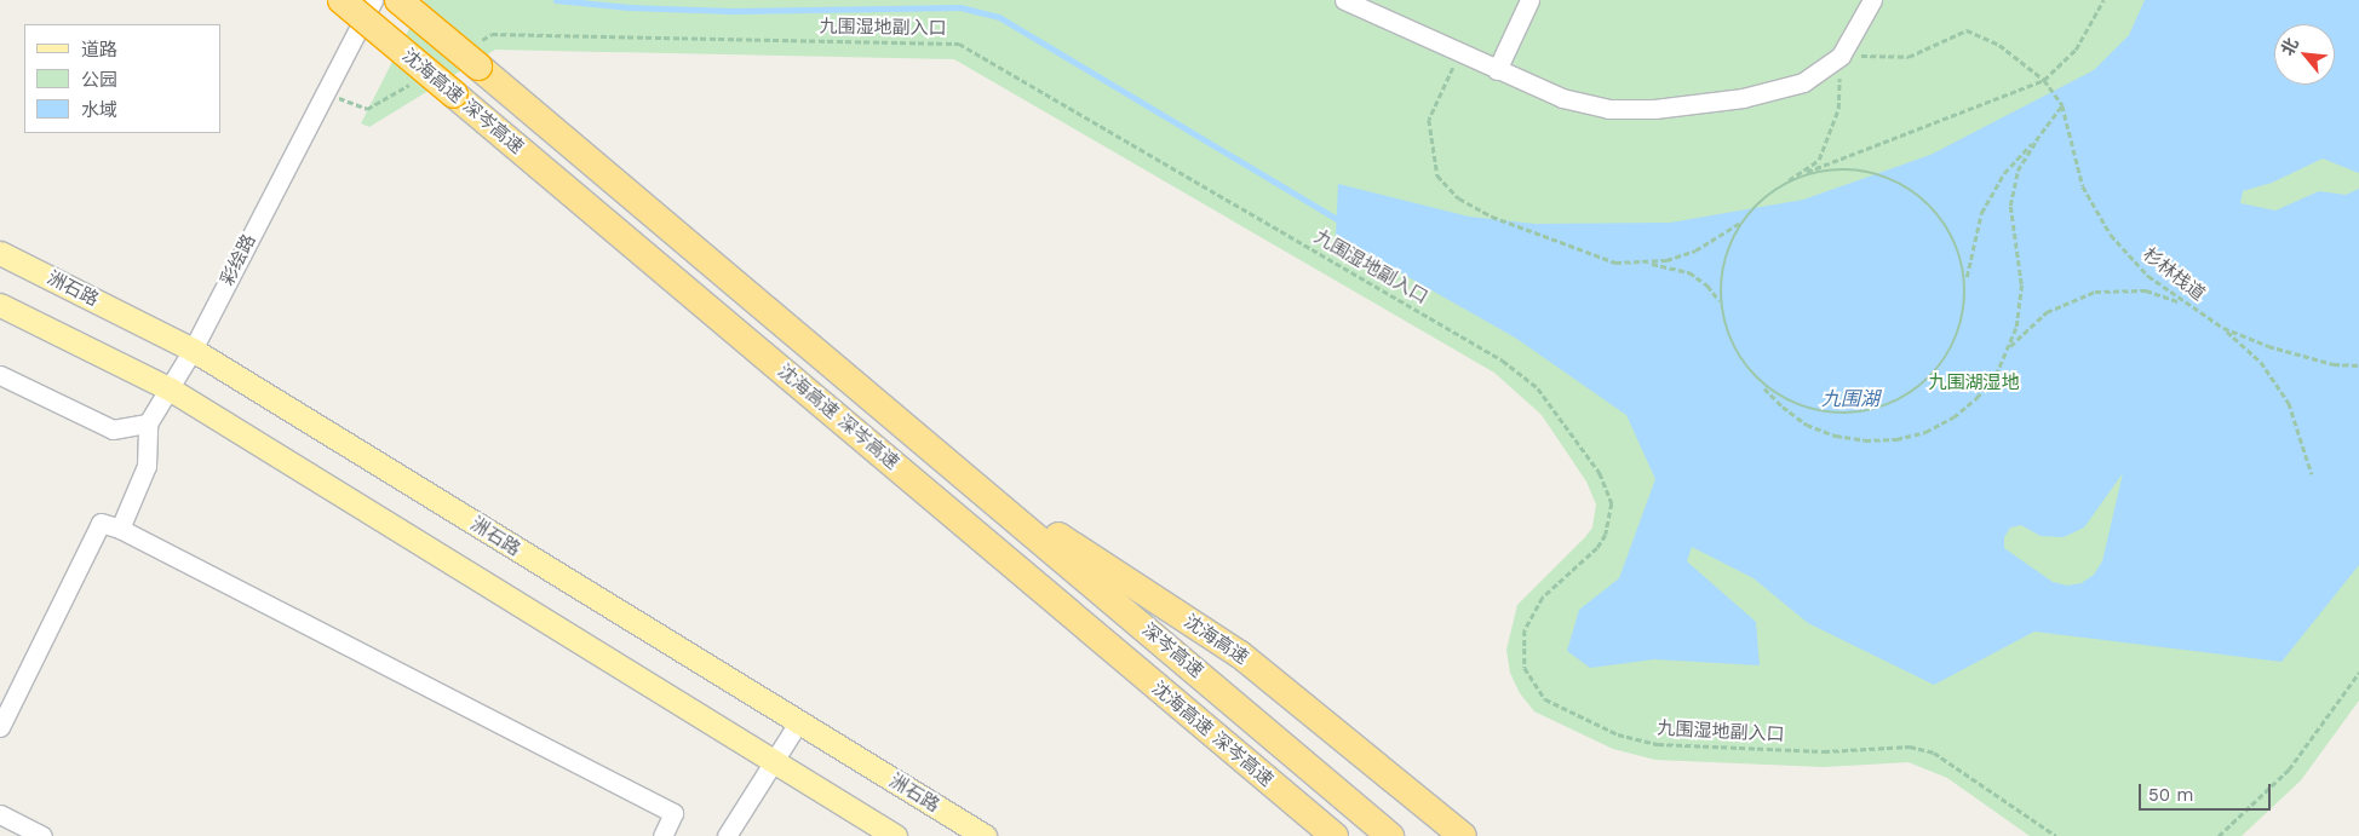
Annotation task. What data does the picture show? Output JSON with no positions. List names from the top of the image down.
{
  "streets": {
    "highway": ["沈海高速 深岑高速", "沈海高速", "深岑高速"],
    "main road": ["洲石路"],
    "street": ["彩绘路"],
    "path": ["九围湿地副入口", "杉林栈道"]
  },
  "crossings": [
    ["九围湿地副入口", "沈海高速 深岑高速"],
    ["沈海高速 深岑高速", "沈海高速"],
    ["沈海高速 深岑高速", "深岑高速"],
    ["彩绘路", "洲石路"],
    ["沈海高速", "深岑高速"]
  ],
  "water": ["九围湖"],
  "parks": ["九围湖湿地"],
  "legend": ["道路", "公园", "水域"],
  "scale_bar": "50 m",
  "north": "top left"
}
